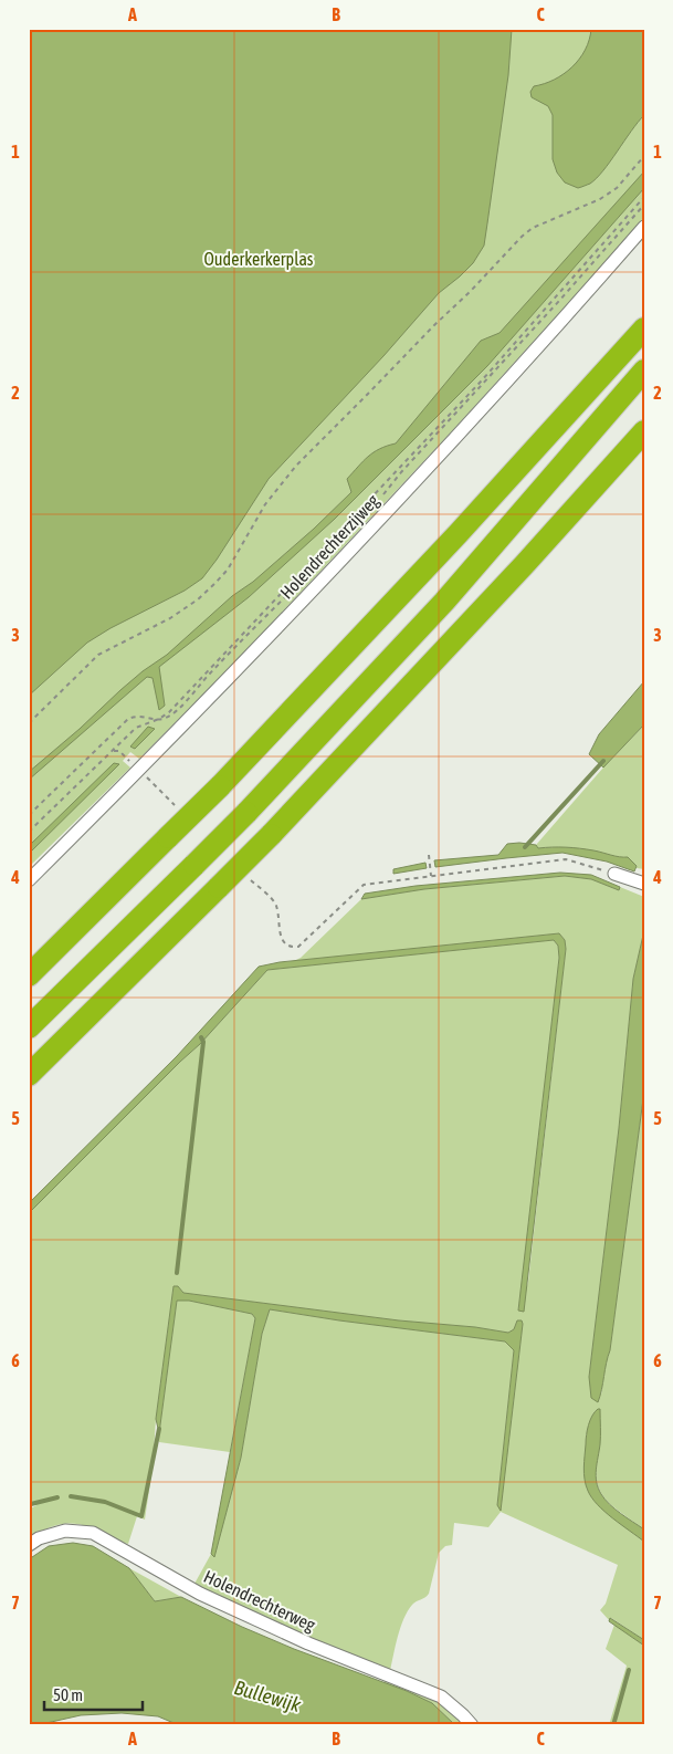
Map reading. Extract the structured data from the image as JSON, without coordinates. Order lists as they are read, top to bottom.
{
  "streets": {
    "street": ["Holendrechterzijweg", "Holendrechterweg"]
  },
  "water": ["Bullewijk"],
  "parks": ["Ouderkerkerplas"],
  "scale_bar": "50 m",
  "grid": {
    "columns": ["A", "B", "C"],
    "rows": [
      "1",
      "2",
      "3",
      "4",
      "5",
      "6",
      "7"
    ]
  }
}
